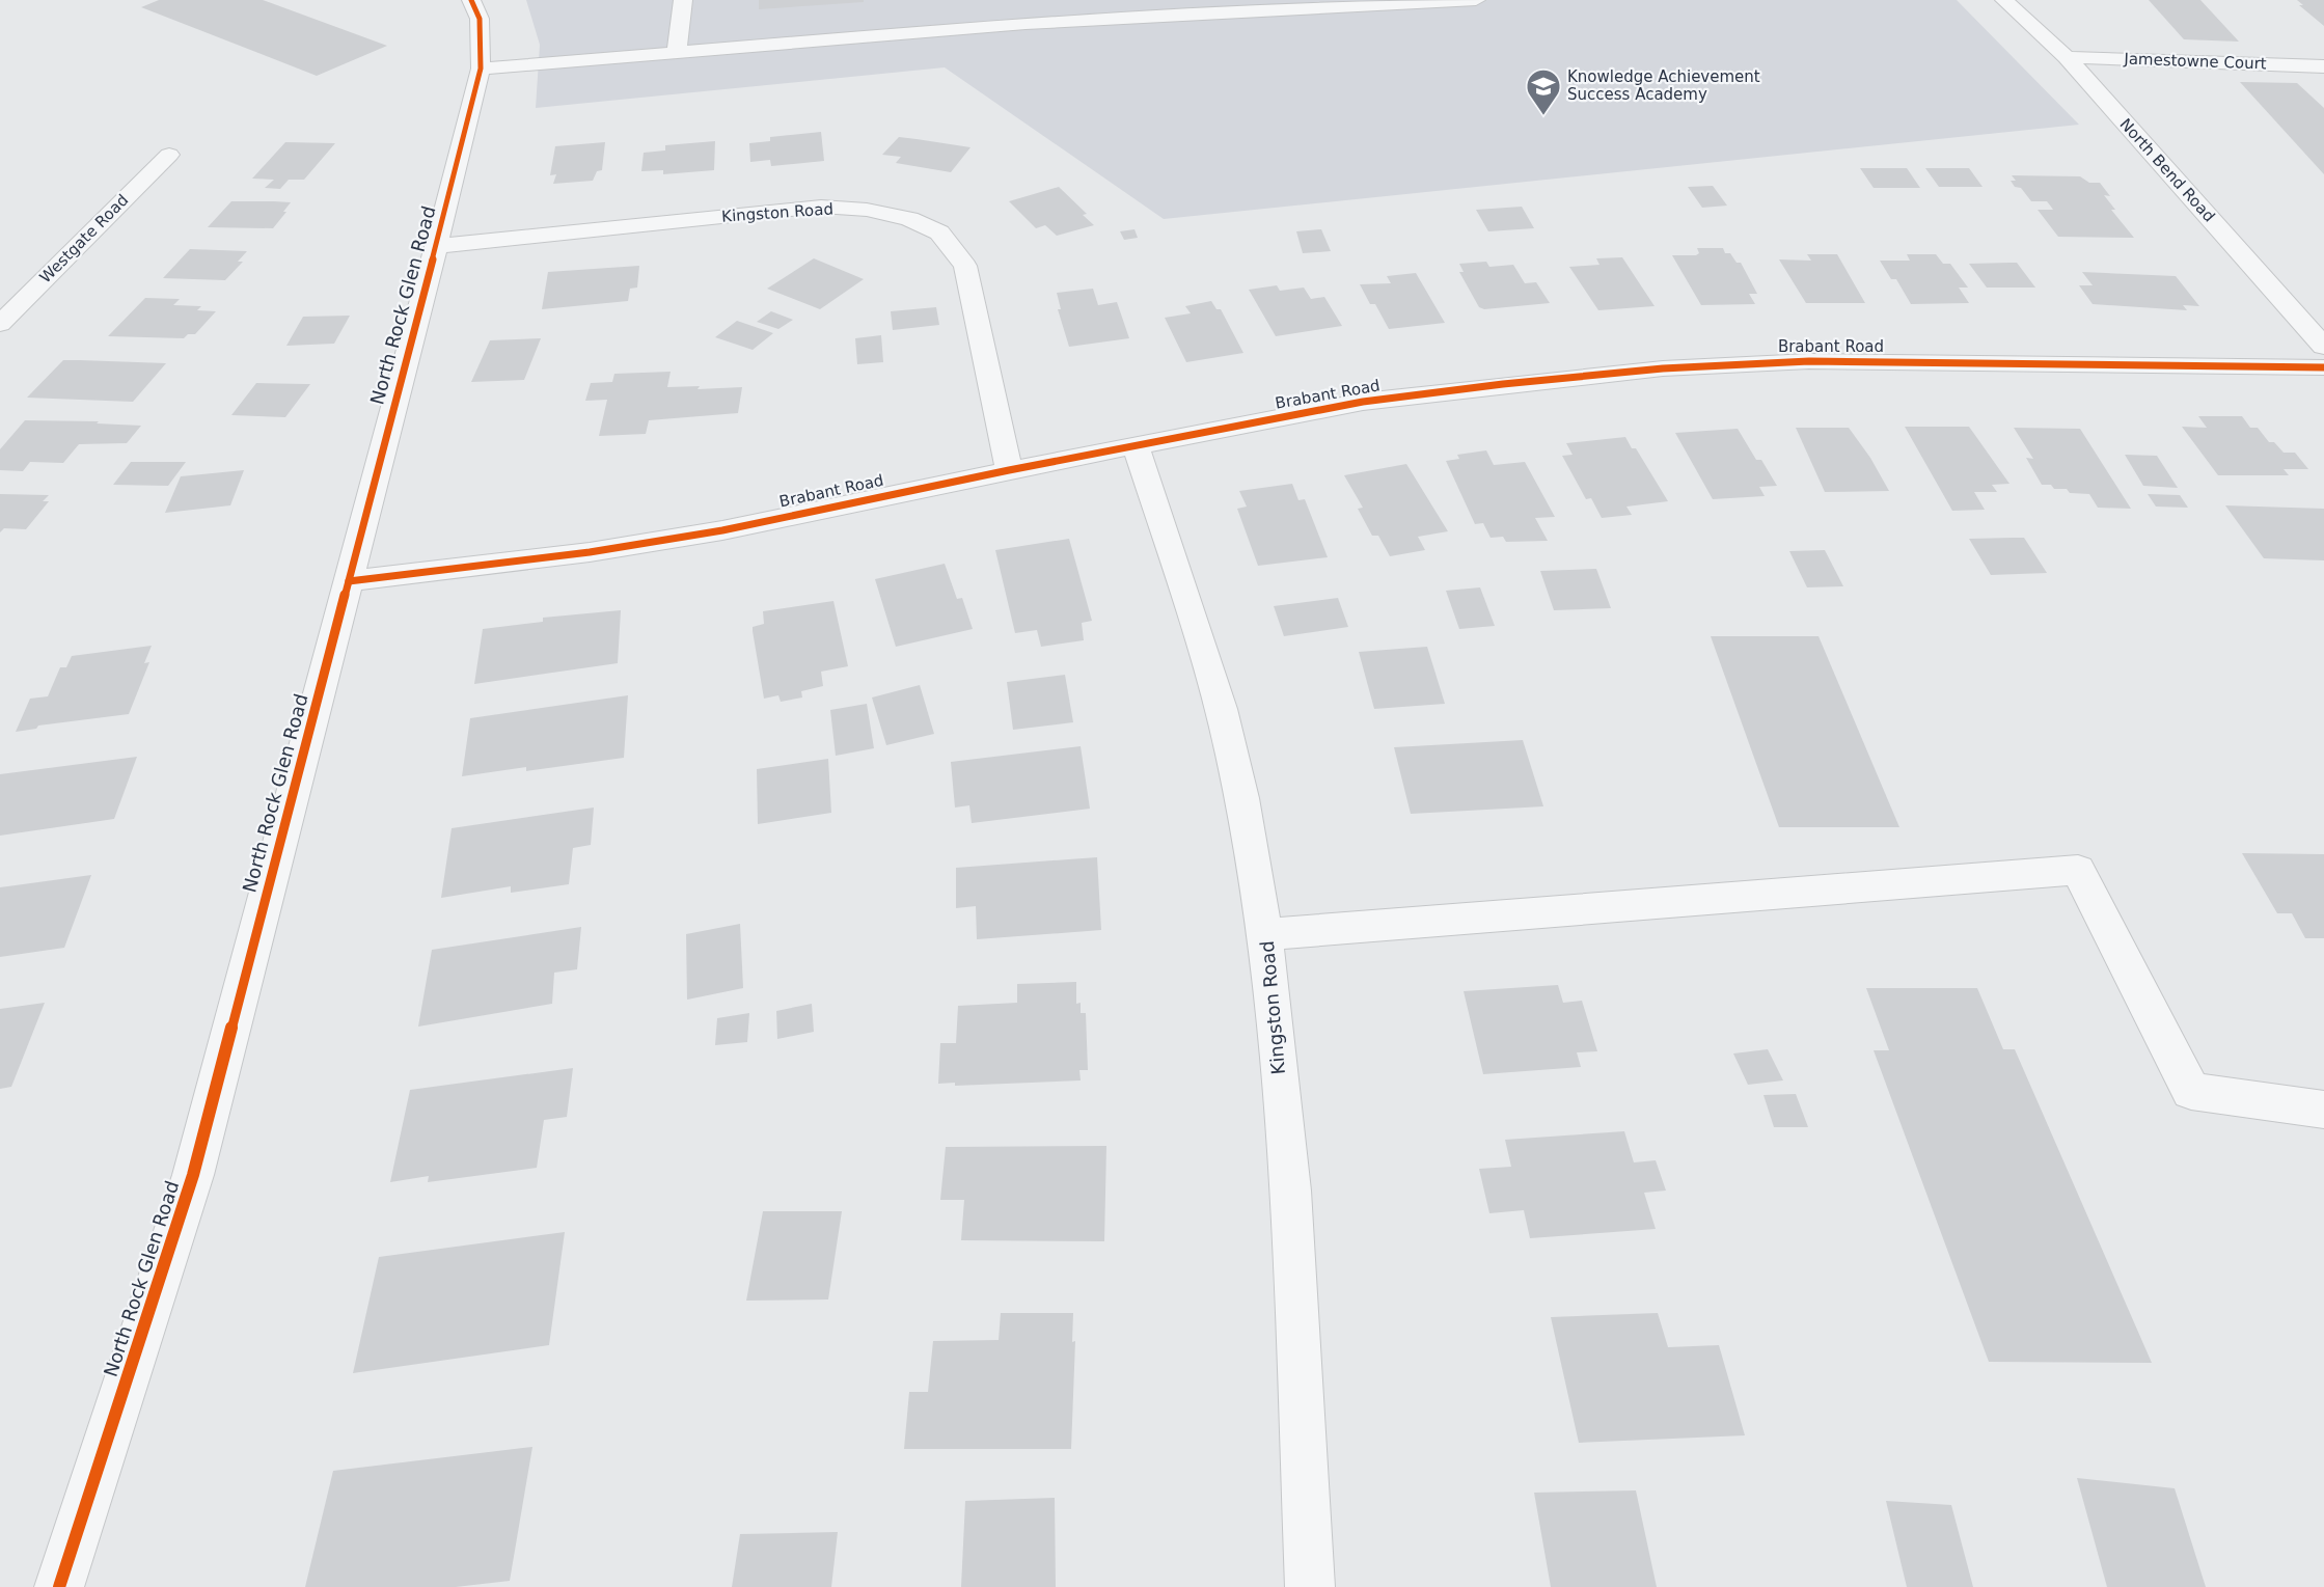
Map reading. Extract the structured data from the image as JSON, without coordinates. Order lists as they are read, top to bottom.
{
  "streets": {
    "street": [
      "Jamestowne Court",
      "North Bend Road",
      "Kingston Road",
      "Westgate Road",
      "North Rock Glen Road",
      "Brabant Road"
    ]
  },
  "crossings": [
    ["Jamestowne Court", "North Bend Road"],
    ["Kingston Road", "North Rock Glen Road"],
    ["Kingston Road", "Brabant Road"],
    ["North Rock Glen Road", "Brabant Road"]
  ],
  "places": {
    "school or university": ["Knowledge Achievement Success Academy"]
  }
}
